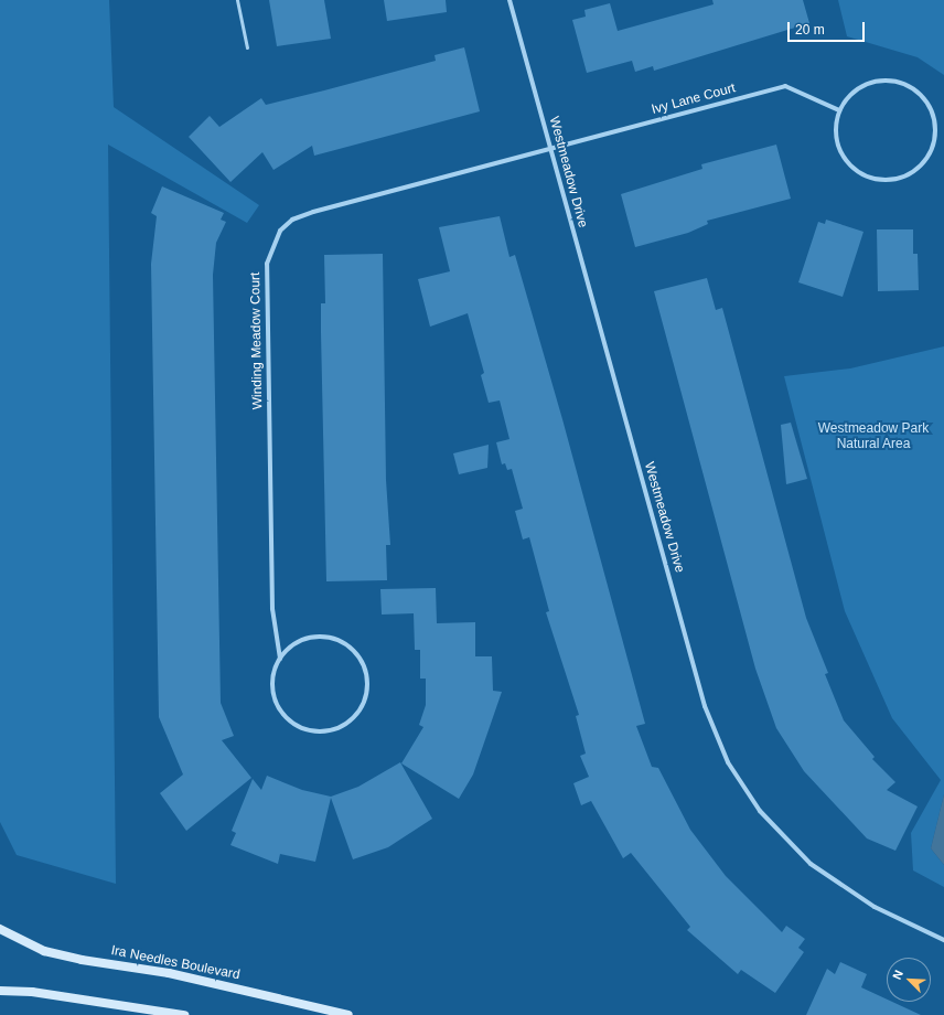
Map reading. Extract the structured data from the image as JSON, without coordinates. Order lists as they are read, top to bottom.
{
  "streets": {
    "main road": ["Ira Needles Boulevard"],
    "street": ["Ivy Lane Court", "Westmeadow Drive", "Winding Meadow Court"]
  },
  "crossings": [
    ["Ivy Lane Court", "Westmeadow Drive"],
    ["Ivy Lane Court", "Winding Meadow Court"],
    ["Westmeadow Drive", "Winding Meadow Court"]
  ],
  "parks": ["Westmeadow Park Natural Area"],
  "scale_bar": "20 m",
  "north": "top left"
}
